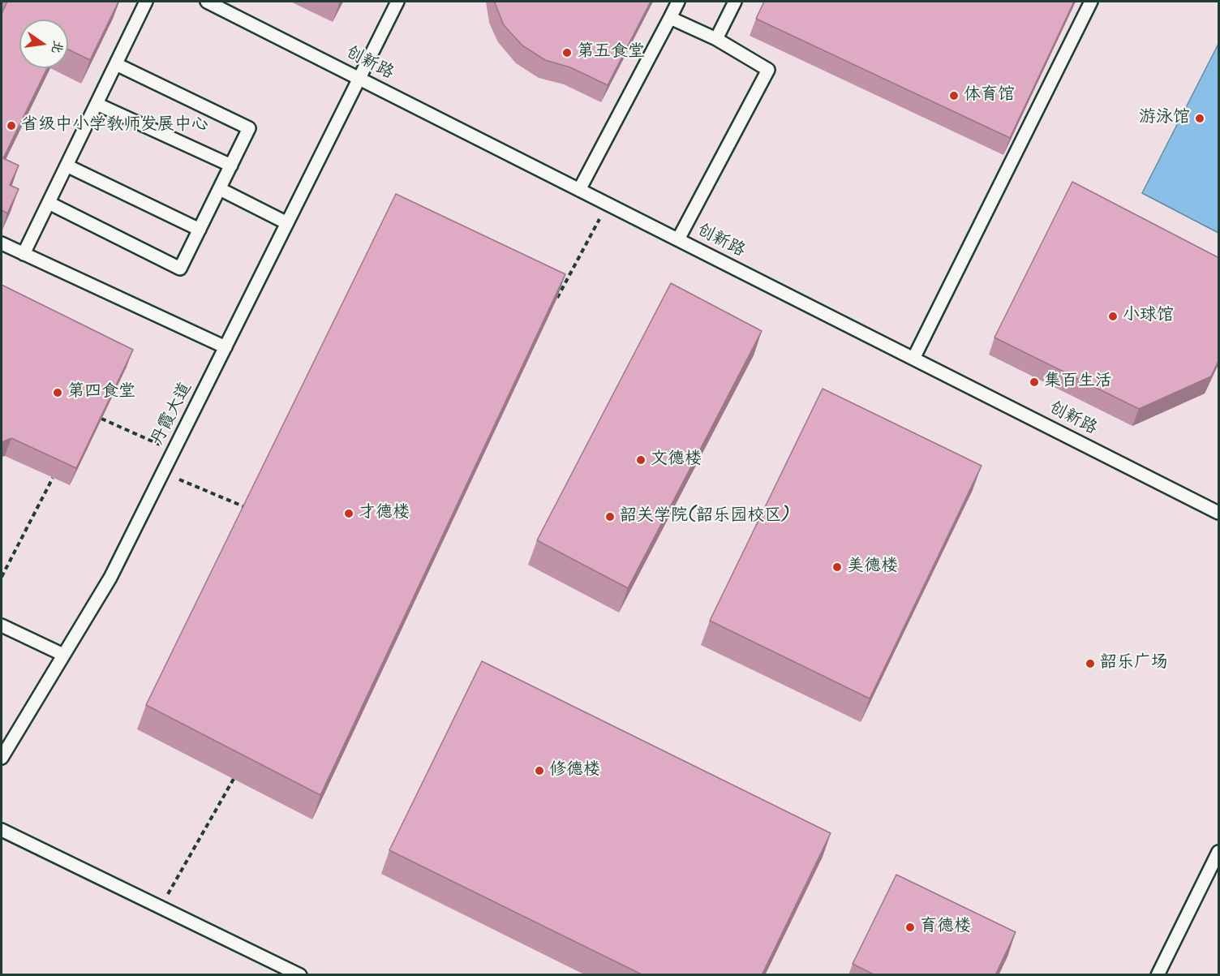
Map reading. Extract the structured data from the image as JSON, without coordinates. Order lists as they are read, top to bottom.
{
  "streets": {
    "lane": ["创新路", "丹霞大道"]
  },
  "crossings": [
    ["创新路", "丹霞大道"]
  ],
  "places": [
    "第五食堂",
    "体育馆",
    "游泳馆",
    "省级中小学教师发展中心",
    "小球馆",
    "集百生活",
    "第四食堂",
    "文德楼",
    "才德楼",
    "韶关学院(韶乐园校区)",
    "美德楼",
    "韶乐广场",
    "修德楼",
    "育德楼"
  ],
  "north": "right"
}
